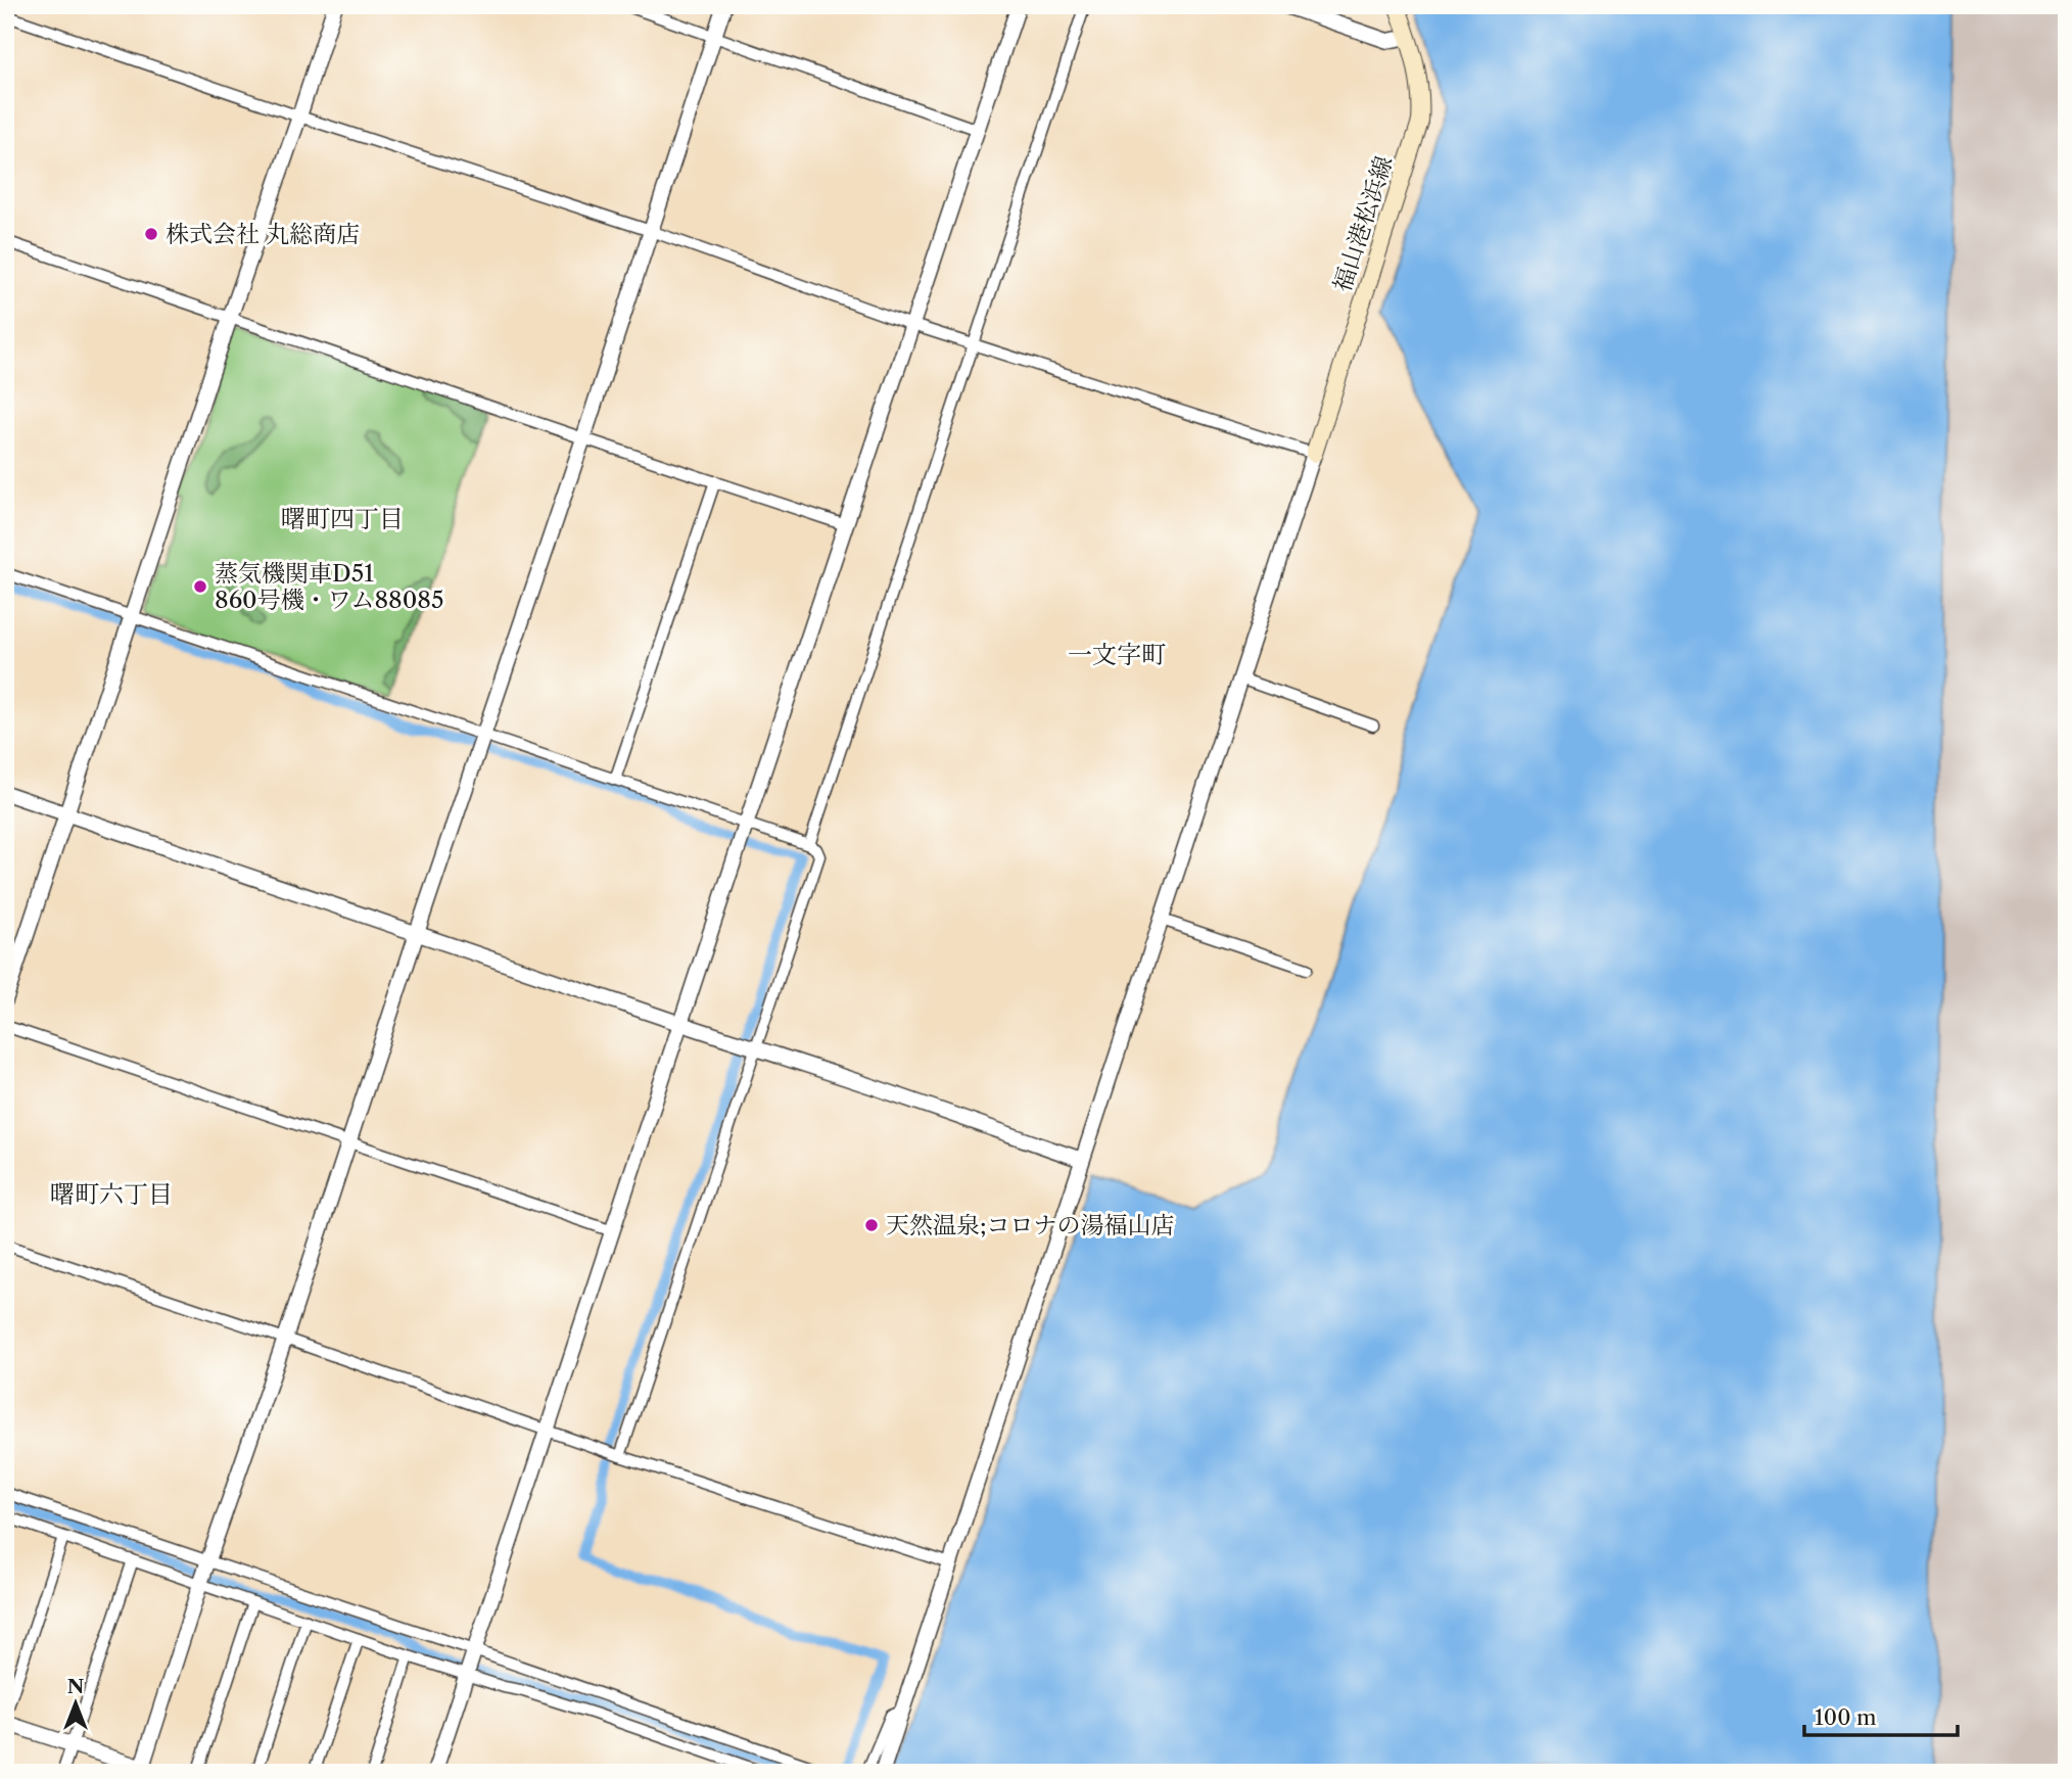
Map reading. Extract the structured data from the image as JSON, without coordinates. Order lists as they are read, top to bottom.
{
  "streets": {
    "main road": ["福山港松浜線"]
  },
  "districts": ["曙町四丁目", "一文字町", "曙町六丁目"],
  "places": ["株式会社 丸総商店", "蒸気機関車D51 860号機・ワム88085", "天然温泉;コロナの湯福山店"],
  "scale_bar": "100 m",
  "north": "top"
}
